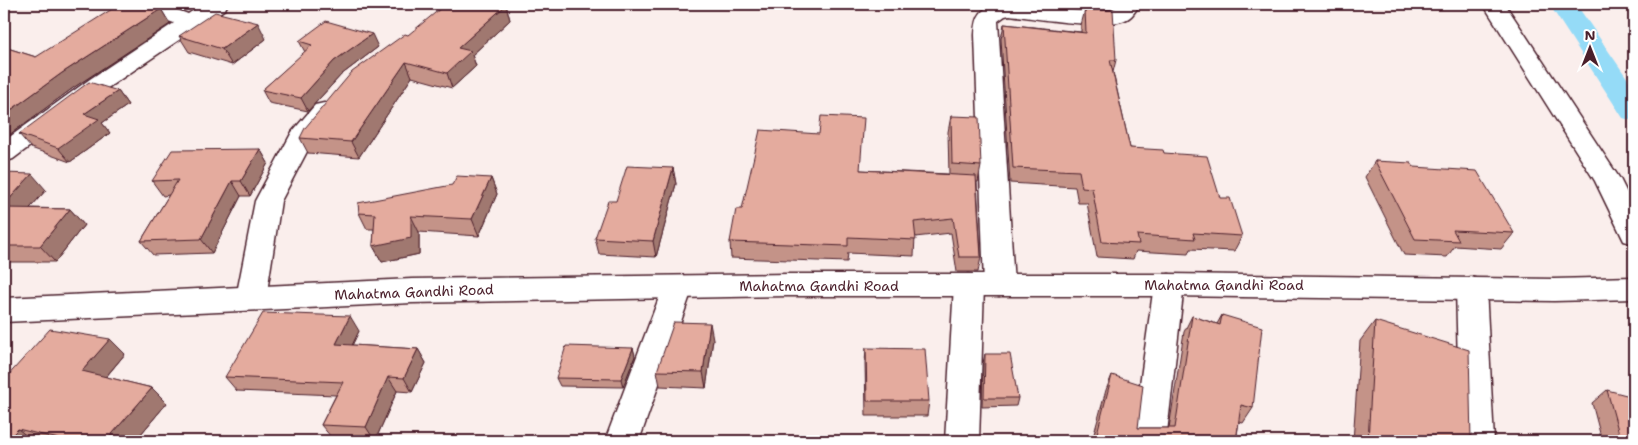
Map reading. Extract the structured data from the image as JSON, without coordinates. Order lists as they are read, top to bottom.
{
  "streets": {
    "street": ["Mahatma Gandhi Road"]
  },
  "north": "top"
}
